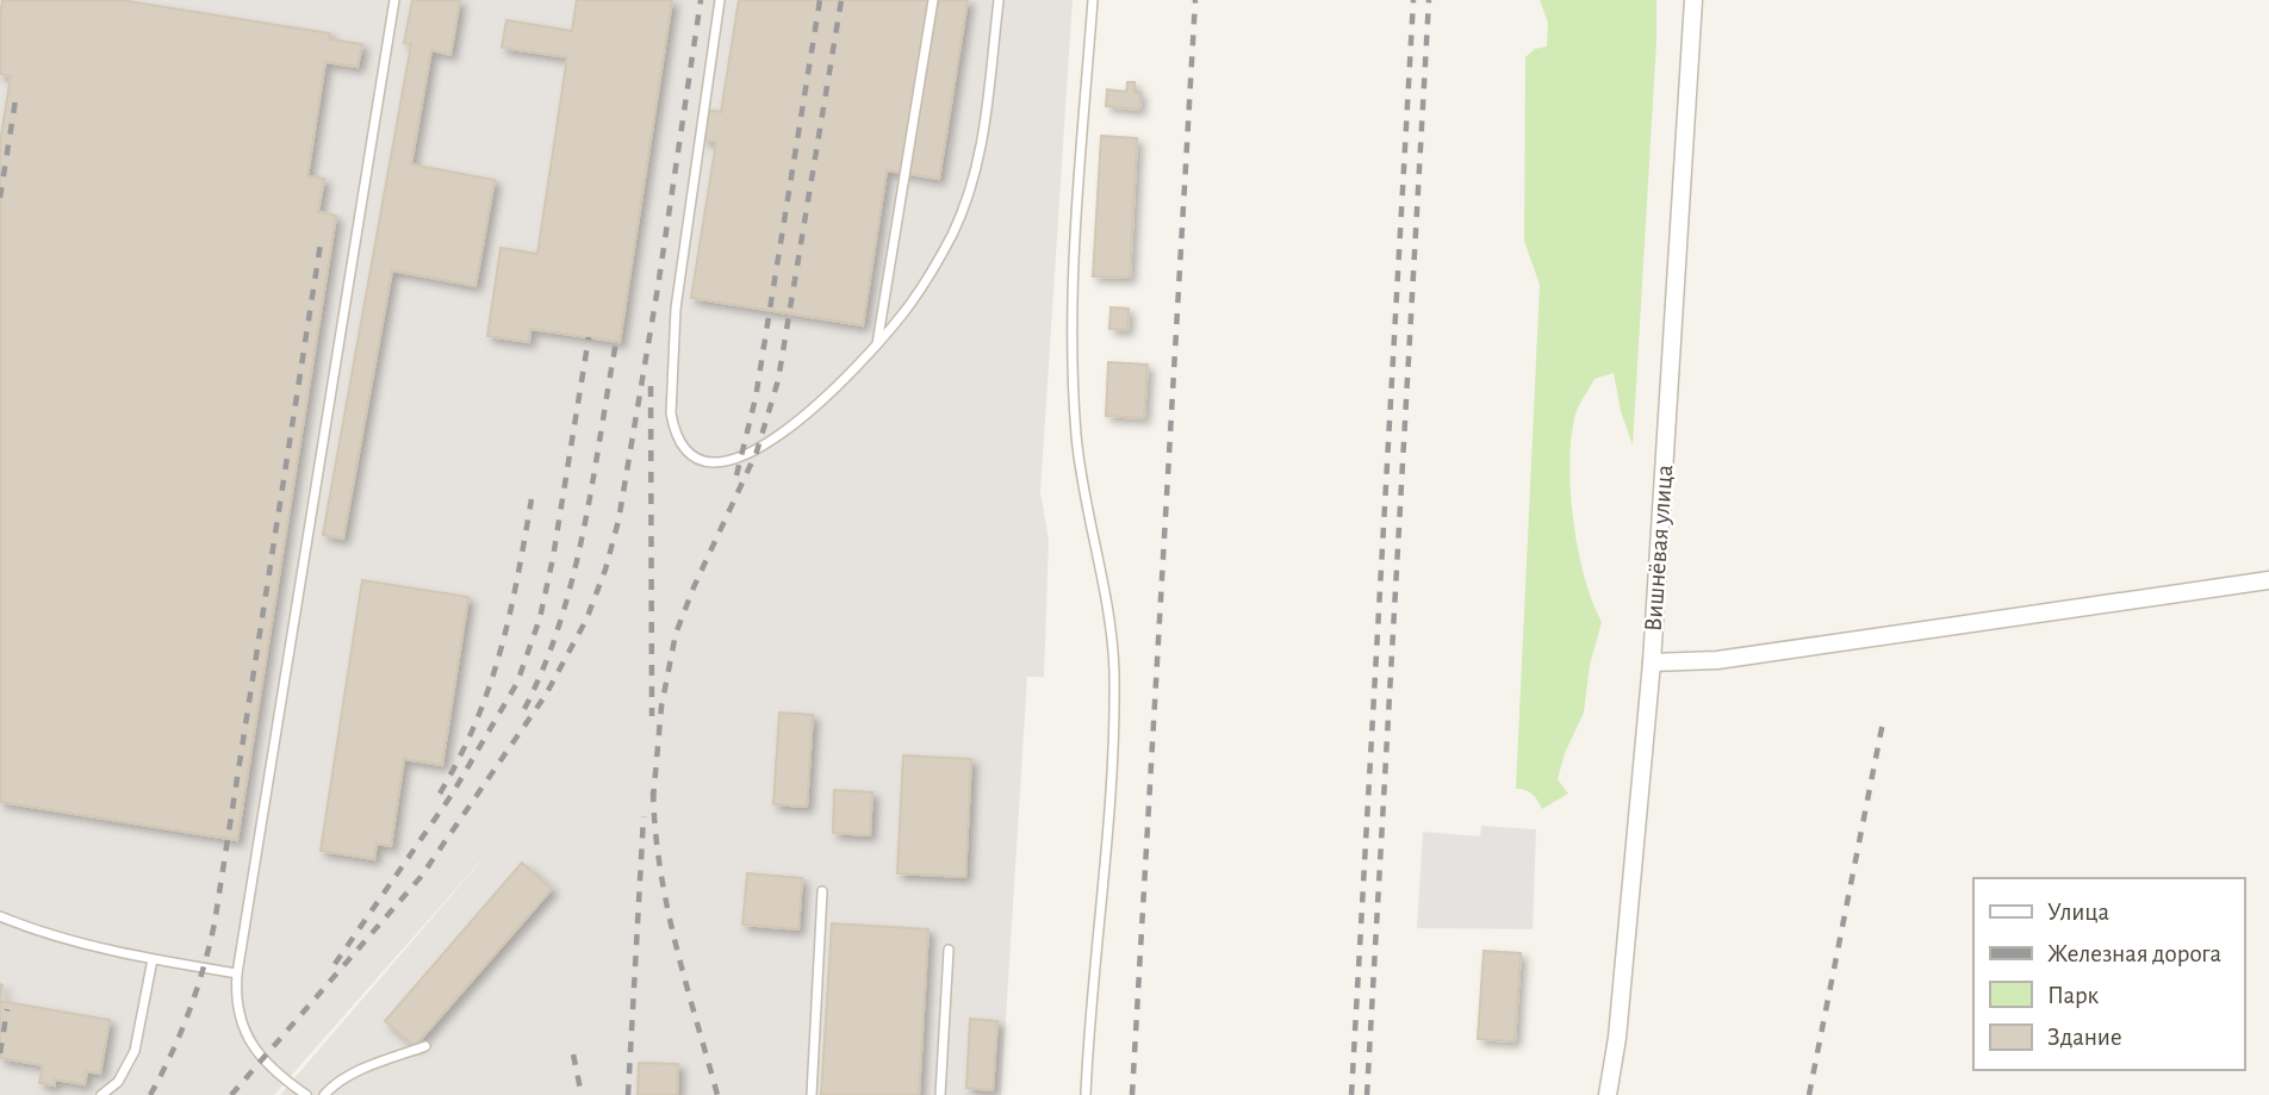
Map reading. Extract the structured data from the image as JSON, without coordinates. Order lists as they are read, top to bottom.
{
  "streets": {
    "street": ["Вишнёвая улица"]
  },
  "legend": [
    "Улица",
    "Железная дорога",
    "Парк",
    "Здание"
  ]
}
